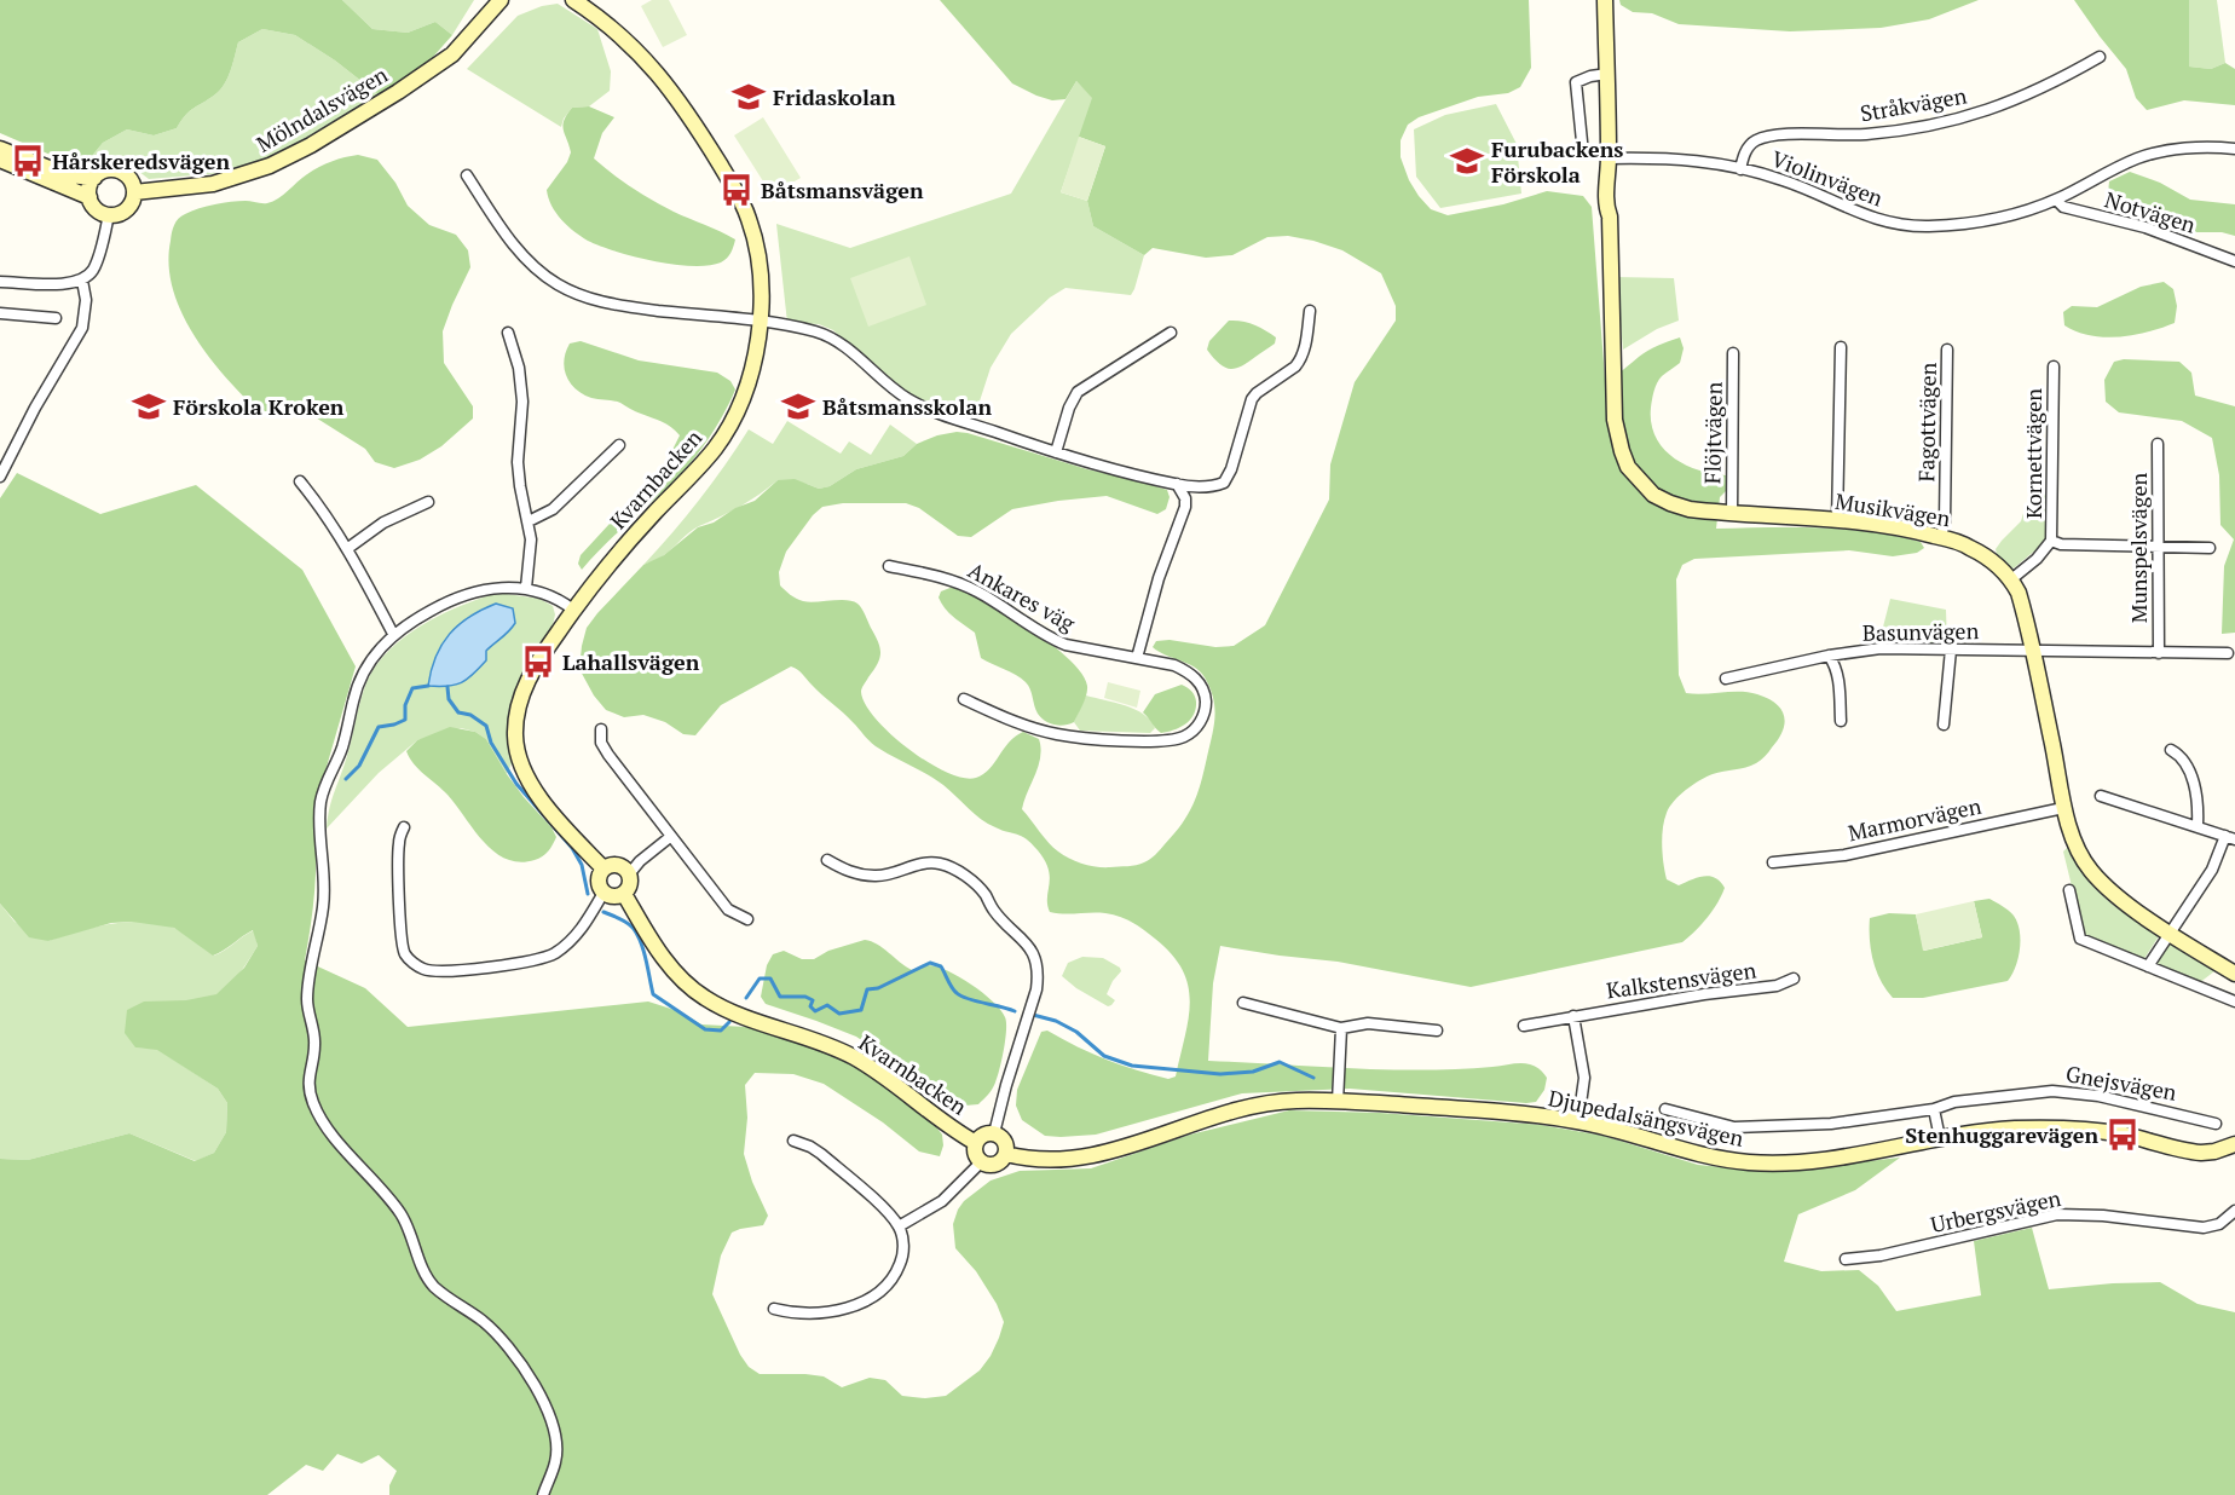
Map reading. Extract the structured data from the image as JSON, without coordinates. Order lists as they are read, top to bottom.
{
  "streets": {
    "street": [
      "Stråkvägen",
      "Mölndalsvägen",
      "Violinvägen",
      "Notvägen",
      "Fagottvägen",
      "Flöjtvägen",
      "Kornettvägen",
      "Kvarnbacken",
      "Musikvägen",
      "Munspelsvägen",
      "Ankares väg",
      "Basunvägen",
      "Marmorvägen",
      "Kalkstensvägen",
      "Gnejsvägen",
      "Djupedalsängsvägen",
      "Urbergsvägen"
    ]
  },
  "crossings": [
    ["Stråkvägen", "Violinvägen"],
    ["Violinvägen", "Notvägen"],
    ["Violinvägen", "Musikvägen"],
    ["Fagottvägen", "Musikvägen"],
    ["Flöjtvägen", "Musikvägen"],
    ["Kvarnbacken", "Djupedalsängsvägen"],
    ["Munspelsvägen", "Basunvägen"]
  ],
  "places": {
    "school or university": [
      "Fridaskolan",
      "Furubackens Förskola",
      "Förskola Kroken",
      "Båtsmansskolan"
    ],
    "bus stop": [
      "Hårskeredsvägen",
      "Båtsmansvägen",
      "Lahallsvägen",
      "Stenhuggarevägen"
    ]
  }
}
